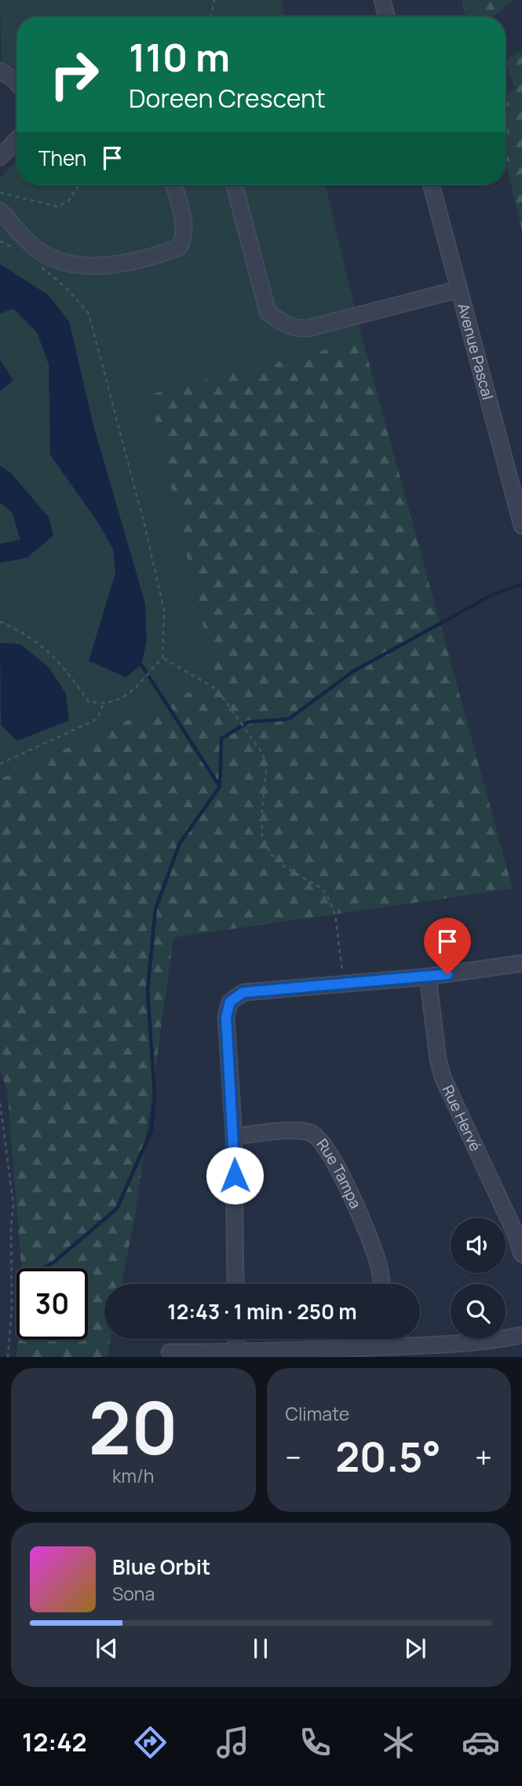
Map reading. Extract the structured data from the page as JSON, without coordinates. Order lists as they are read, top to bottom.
{
  "streets": {
    "street": ["Avenue Pascal", "Rue Hervé", "Rue Tampa"]
  },
  "page": {
    "turn": ["110 m", "Doreen Crescent"],
    "then": "Then",
    "limit": "30",
    "trip": "12:43 · 1 min · 250 m",
    "tile": [
      ["20", "km/h"],
      "Climate"
    ],
    "heat": ["−", "20.5°", "+"],
    "song": ["Blue Orbit", "Sona"],
    "tabs": "12:42"
  }
}
